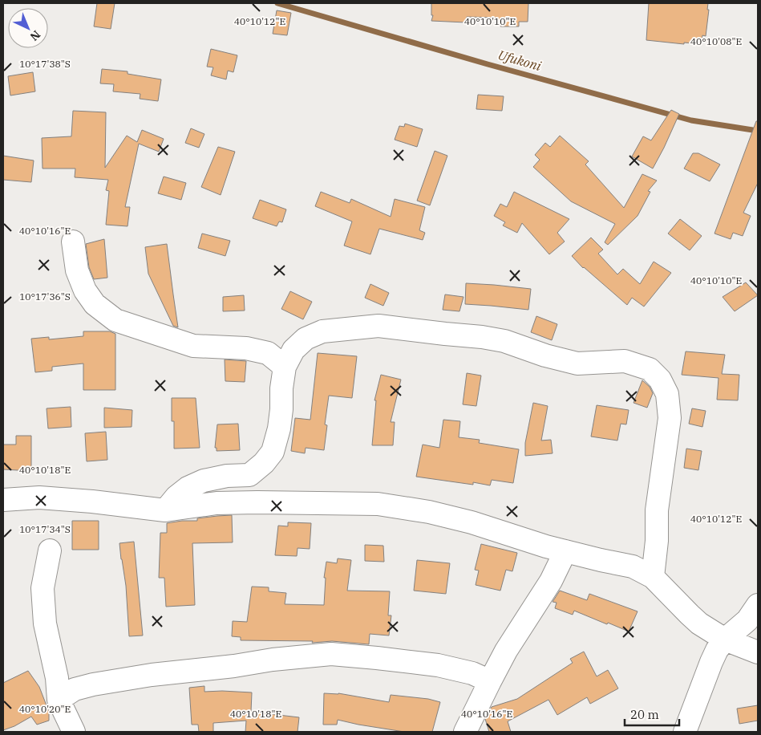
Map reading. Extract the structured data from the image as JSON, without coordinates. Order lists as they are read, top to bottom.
{
  "water": ["Ufukoni"],
  "scale_bar": "20 m",
  "north": "bottom right",
  "coordinates": [
    "40°10'12\"E",
    "40°10'10\"E",
    "40°10'08\"E",
    "10°17'38\"S",
    "40°10'16\"E",
    "10°17'36\"S",
    "40°10'18\"E",
    "10°17'34\"S",
    "40°10'20\"E"
  ]
}
